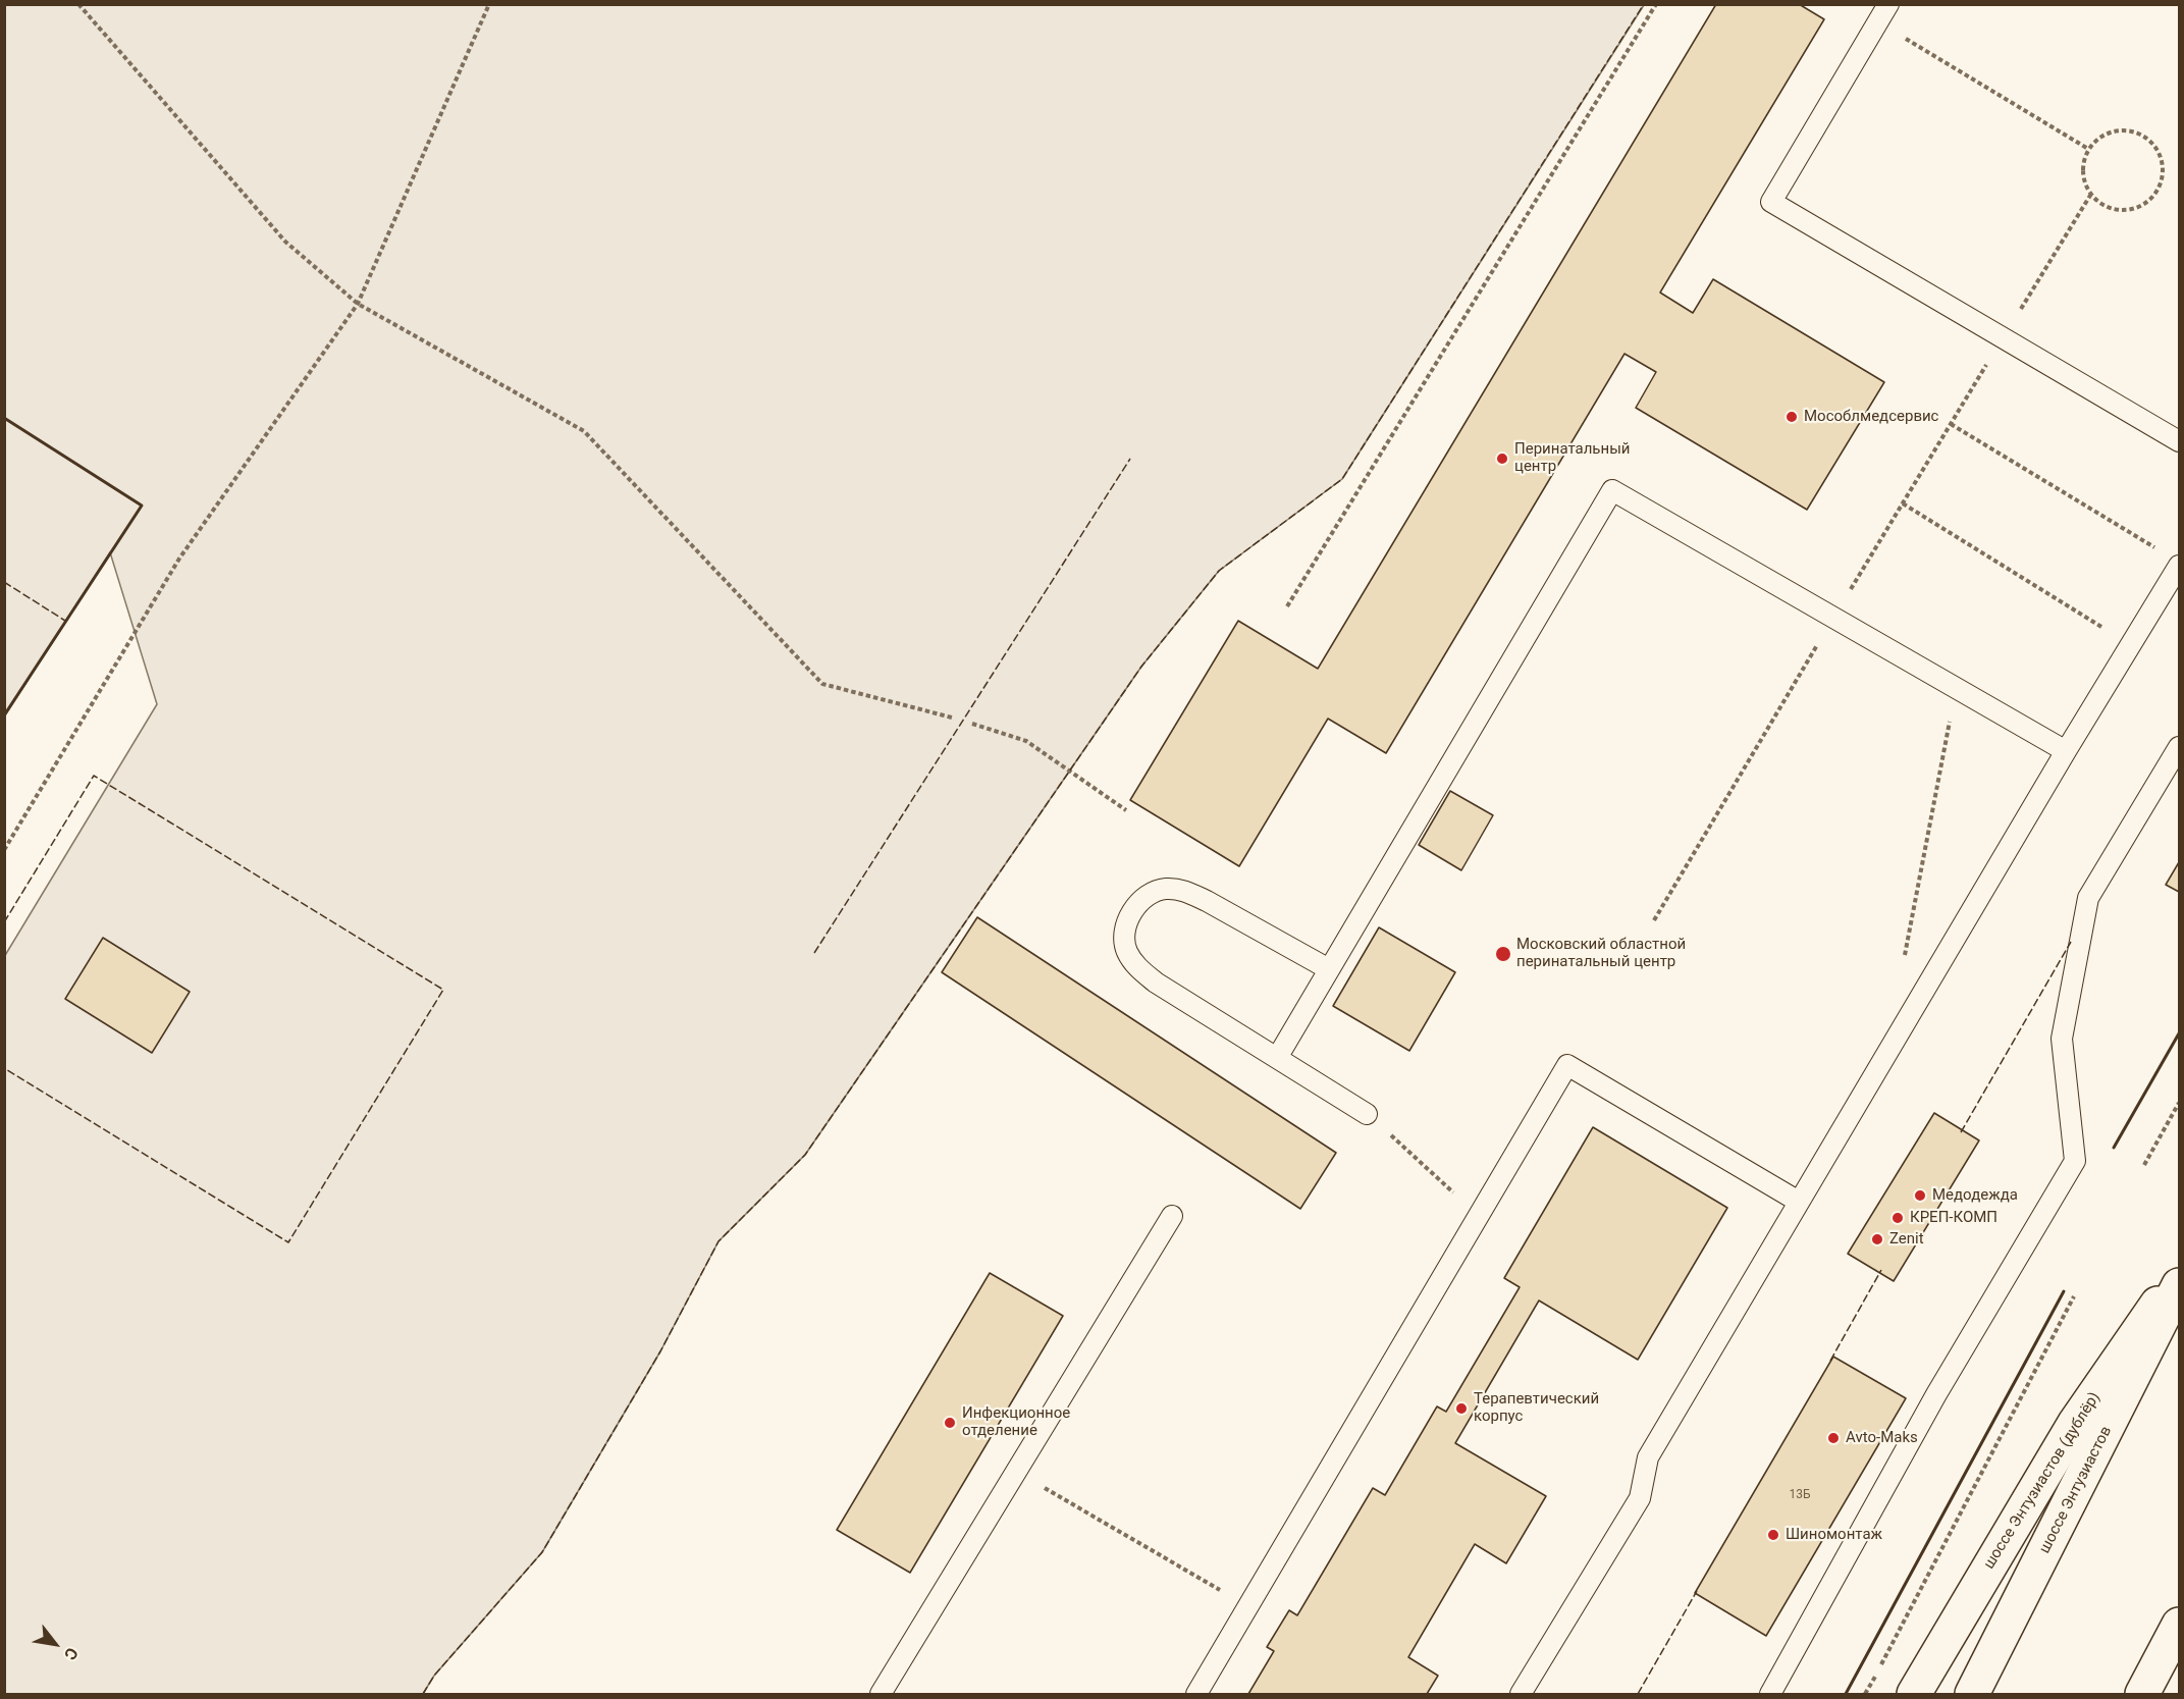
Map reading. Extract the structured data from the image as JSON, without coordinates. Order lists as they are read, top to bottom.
{
  "streets": {
    "main road": ["шоссе Энтузиастов (дублёр)", "шоссе Энтузиастов"]
  },
  "places": [
    "Мособлмедсервис",
    "Перинатальный центр",
    "Московский областной перинатальный центр",
    "Медодежда",
    "КРЕП-КОМП",
    "Zenit",
    "Терапевтический корпус",
    "Инфекционное отделение",
    "Avto-Maks",
    "Шиномонтаж"
  ],
  "house_numbers": ["13Б"],
  "north": "bottom right"
}
